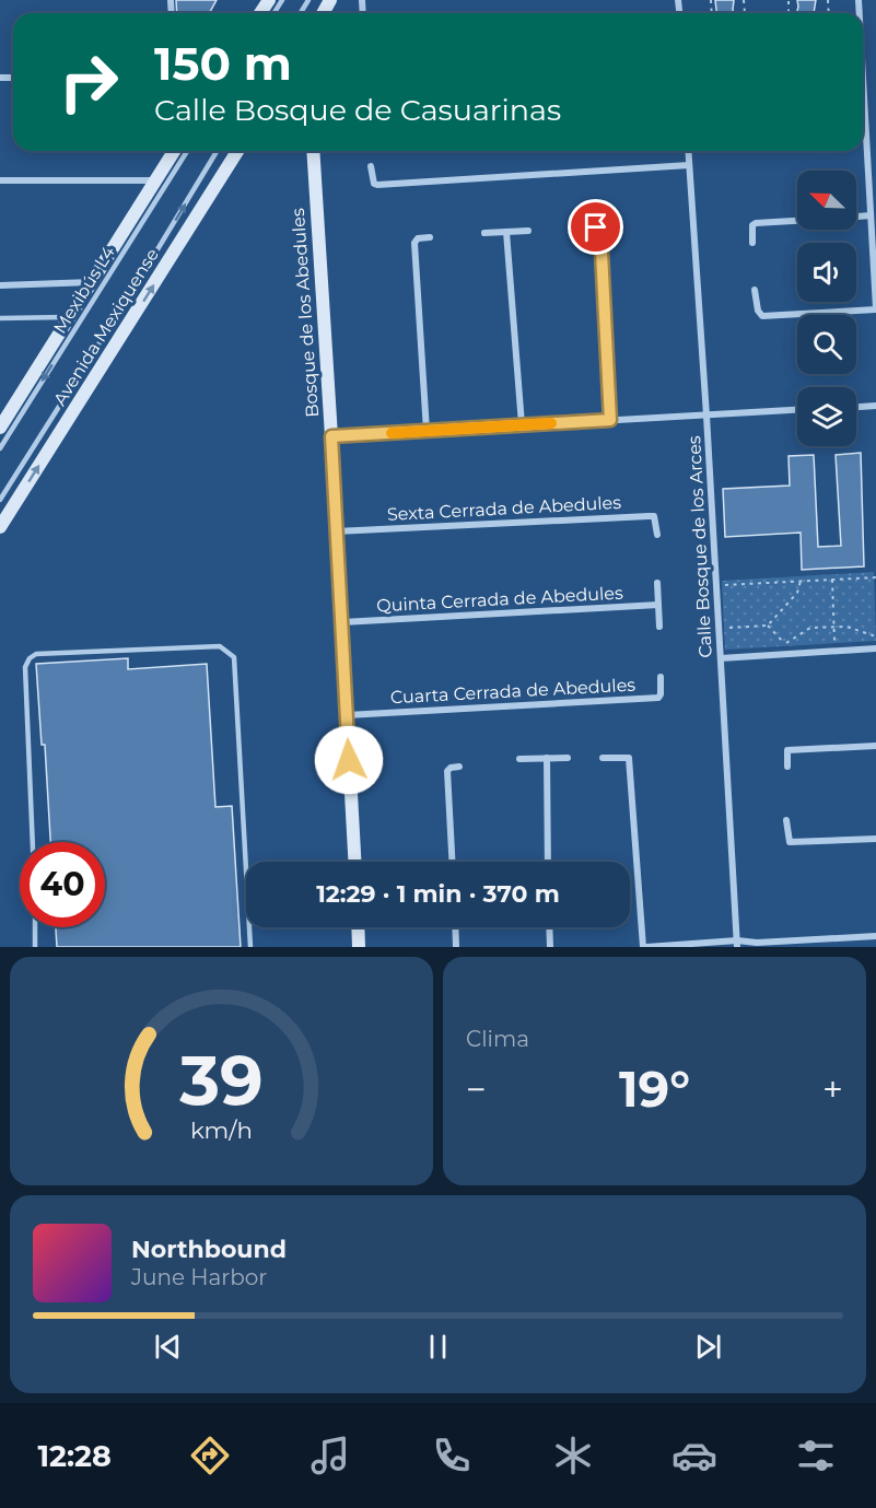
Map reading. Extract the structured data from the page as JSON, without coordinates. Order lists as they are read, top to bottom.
{
  "streets": {
    "main road": ["Bosque de los Abedules", "Avenida Mexiquense"],
    "street": [
      "Sexta Cerrada de Abedules",
      "Calle Bosque de los Arces",
      "Quinta Cerrada de Abedules",
      "Cuarta Cerrada de Abedules"
    ],
    "lane": ["Mexibús L4"]
  },
  "crossings": [
    ["Bosque de los Abedules", "Sexta Cerrada de Abedules"],
    ["Bosque de los Abedules", "Quinta Cerrada de Abedules"],
    ["Bosque de los Abedules", "Cuarta Cerrada de Abedules"]
  ],
  "north": "top left",
  "page": {
    "turn": ["150 m", "Calle Bosque de Casuarinas"],
    "limit": "40",
    "trip": "12:29 · 1 min · 370 m",
    "tile": "Clima",
    "heat": ["−", "19°", "+"],
    "song": ["Northbound", "June Harbor"],
    "tabs": "12:28",
    "gauge": ["39", "km/h"]
  }
}
